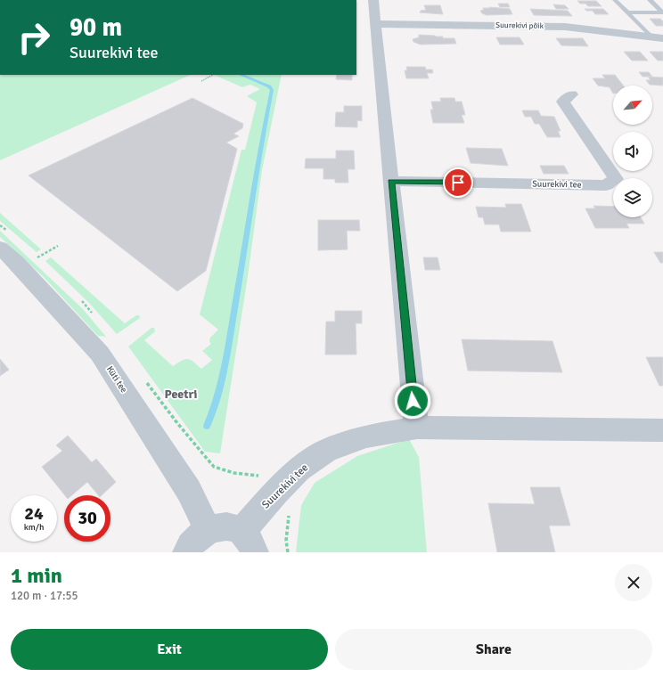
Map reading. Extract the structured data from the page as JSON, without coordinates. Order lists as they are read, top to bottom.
{
  "streets": {
    "street": ["Suurekivi põik", "Suurekivi tee", "Küti tee"]
  },
  "districts": ["Peetri"],
  "north": "top right",
  "page": {
    "turn": ["90 m", "Suurekivi tee"],
    "speed": "24 km/h",
    "limit": "30",
    "heading": ["1 min", "120 m · 17:55"],
    "buttons": ["Exit", "Share"]
  }
}
